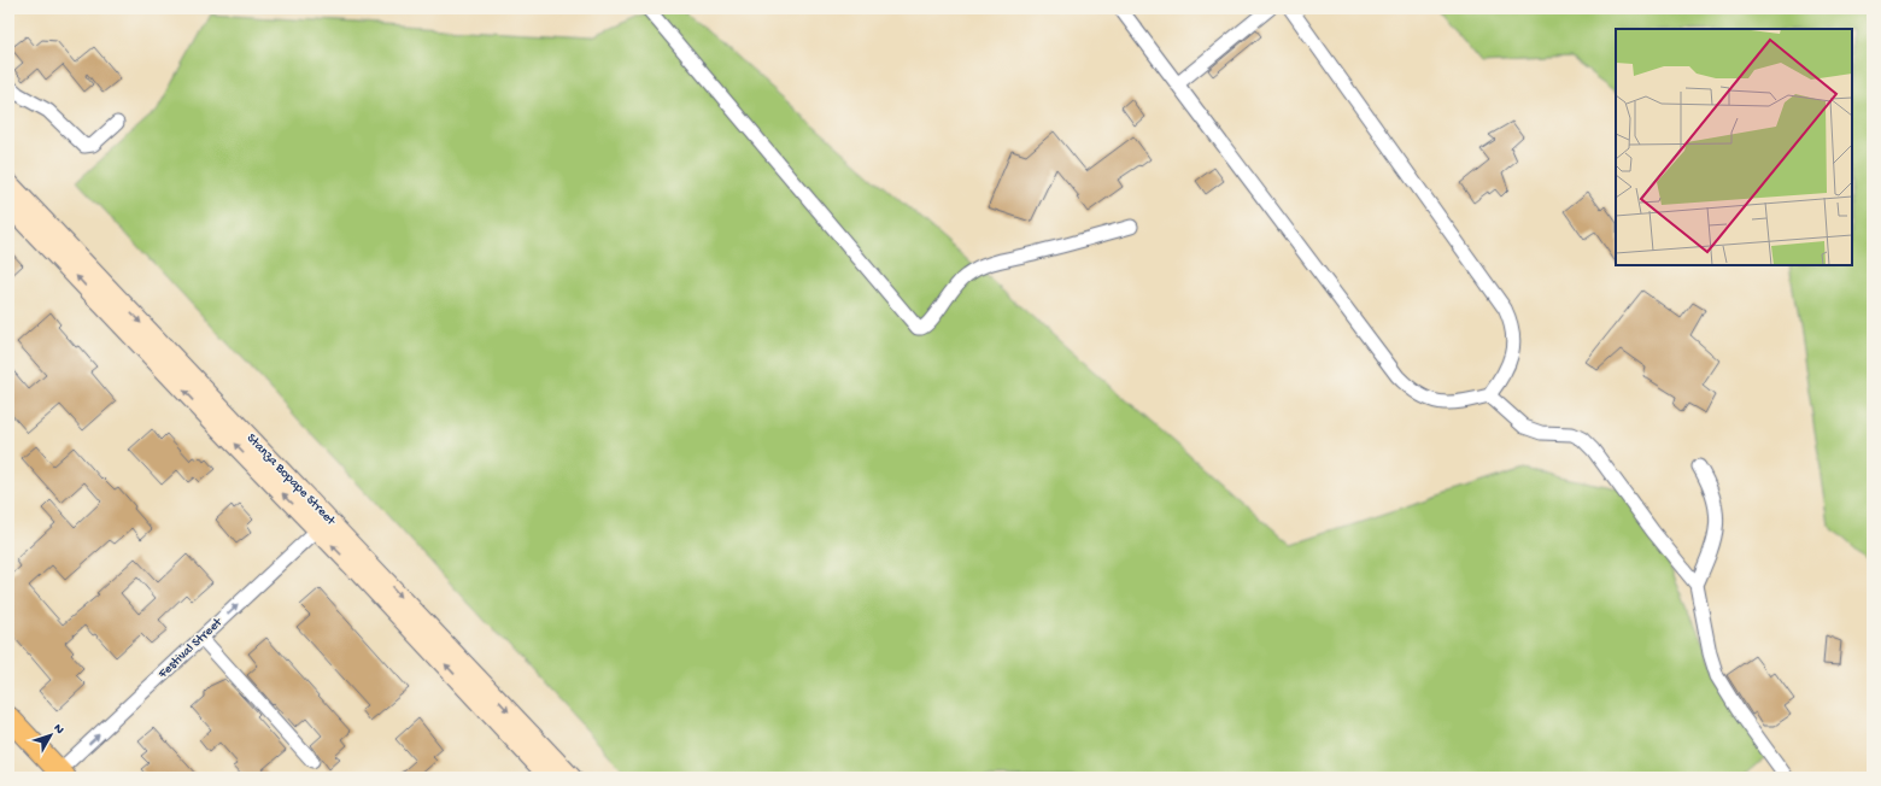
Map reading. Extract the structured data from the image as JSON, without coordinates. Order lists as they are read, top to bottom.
{
  "streets": {
    "main road": ["Stanza Bopape Street"],
    "street": ["Festival Street"]
  },
  "crossings": [
    ["Stanza Bopape Street", "Festival Street"]
  ],
  "one_way": ["Festival Street"],
  "north": "top right"
}
